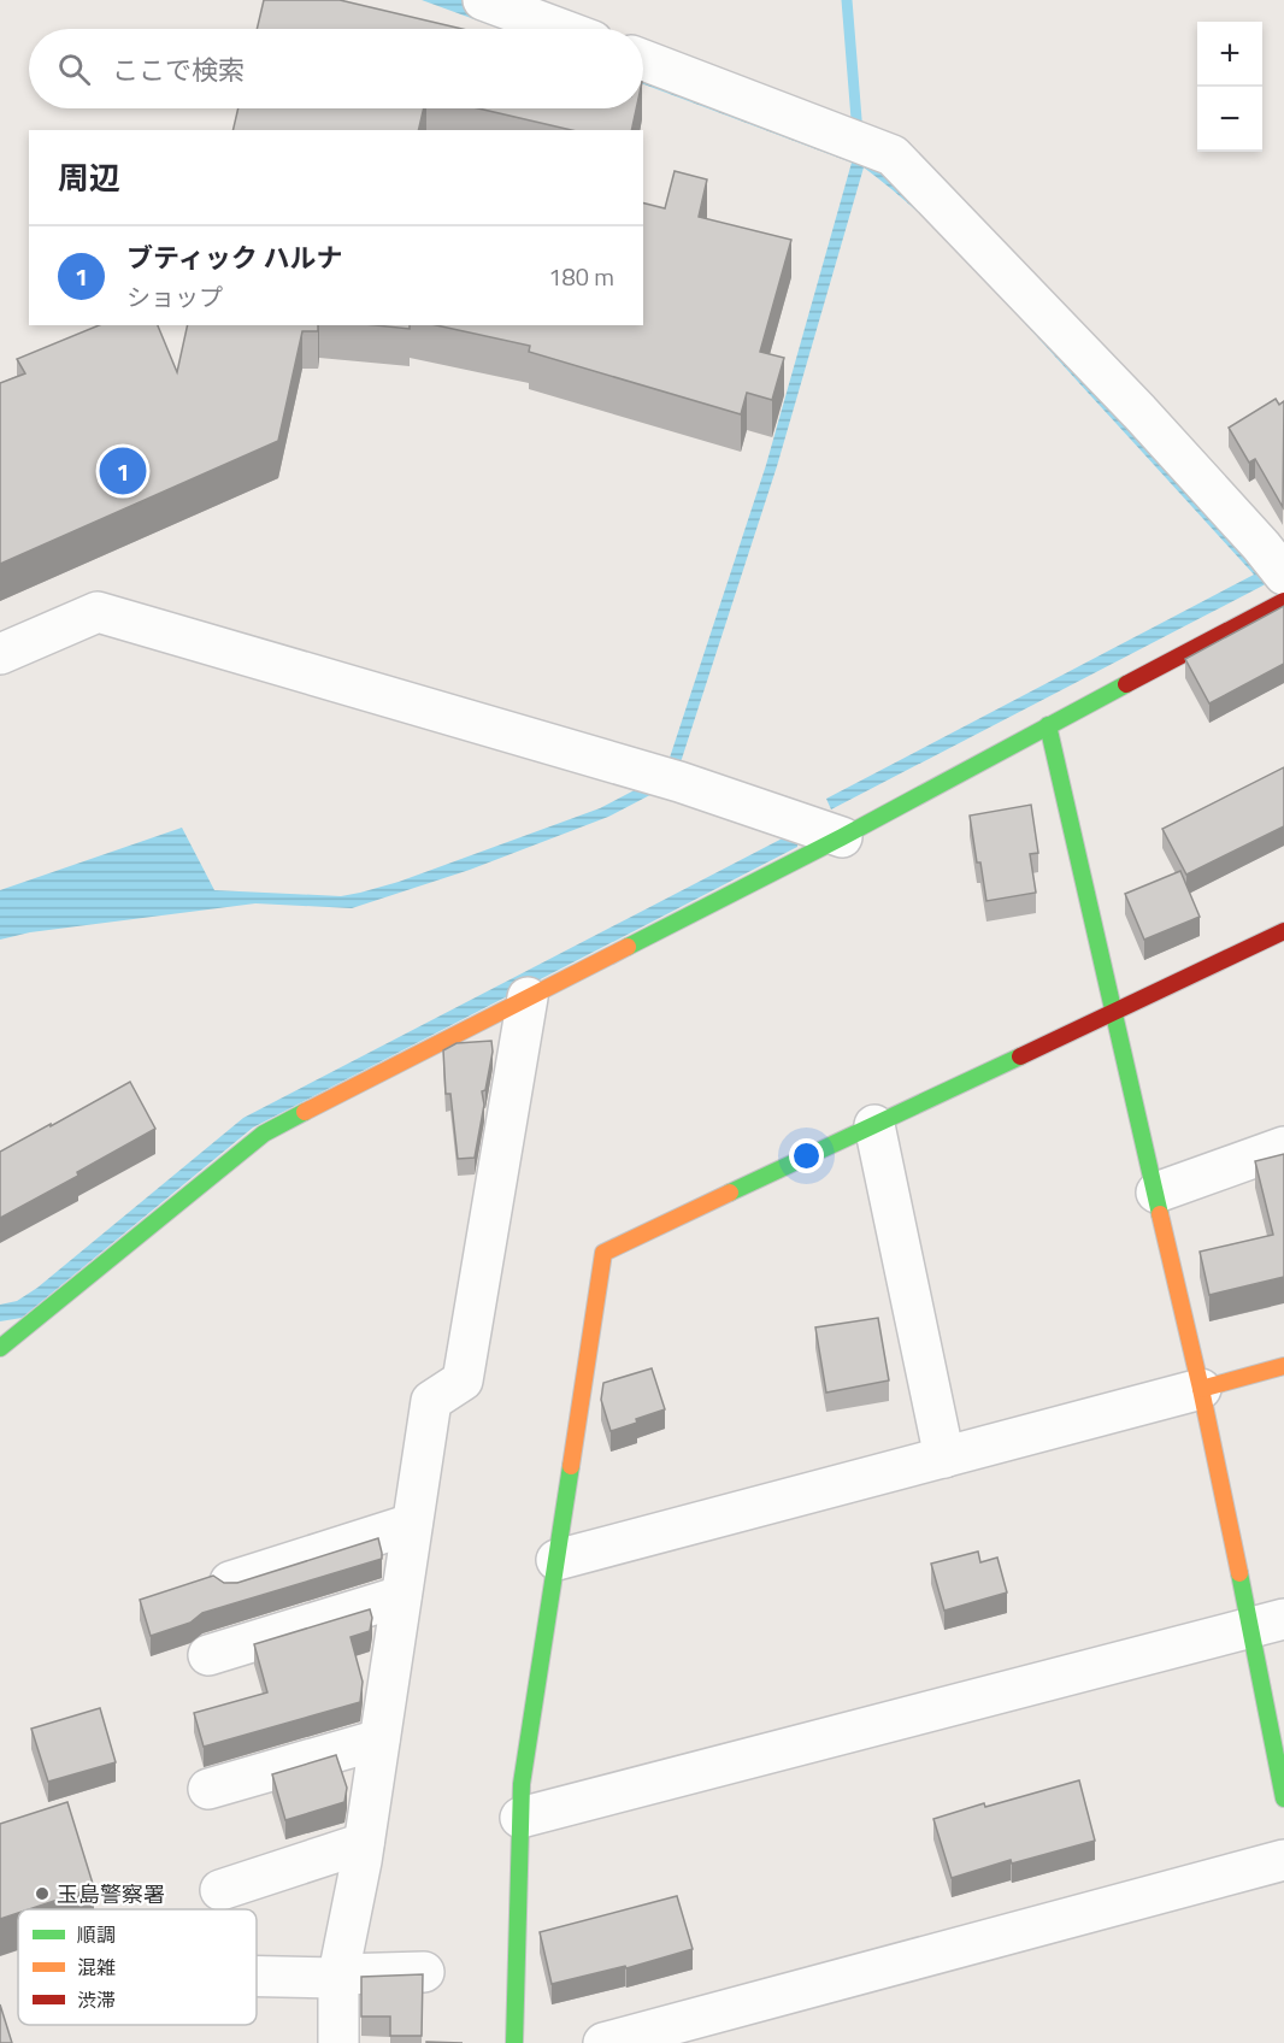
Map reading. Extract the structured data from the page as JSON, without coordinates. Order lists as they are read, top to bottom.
{
  "places": ["玉島警察署"],
  "legend": ["順調", "混雑", "渋滞"],
  "page": {
    "map_buttons": ["+", "−"],
    "search": "ここで検索",
    "heading": "周辺",
    "list": [
      {
        "mark": "1",
        "name": "ブティック ハルナ",
        "note": "ショップ",
        "value": "180 m"
      }
    ],
    "pins": "1"
  }
}
